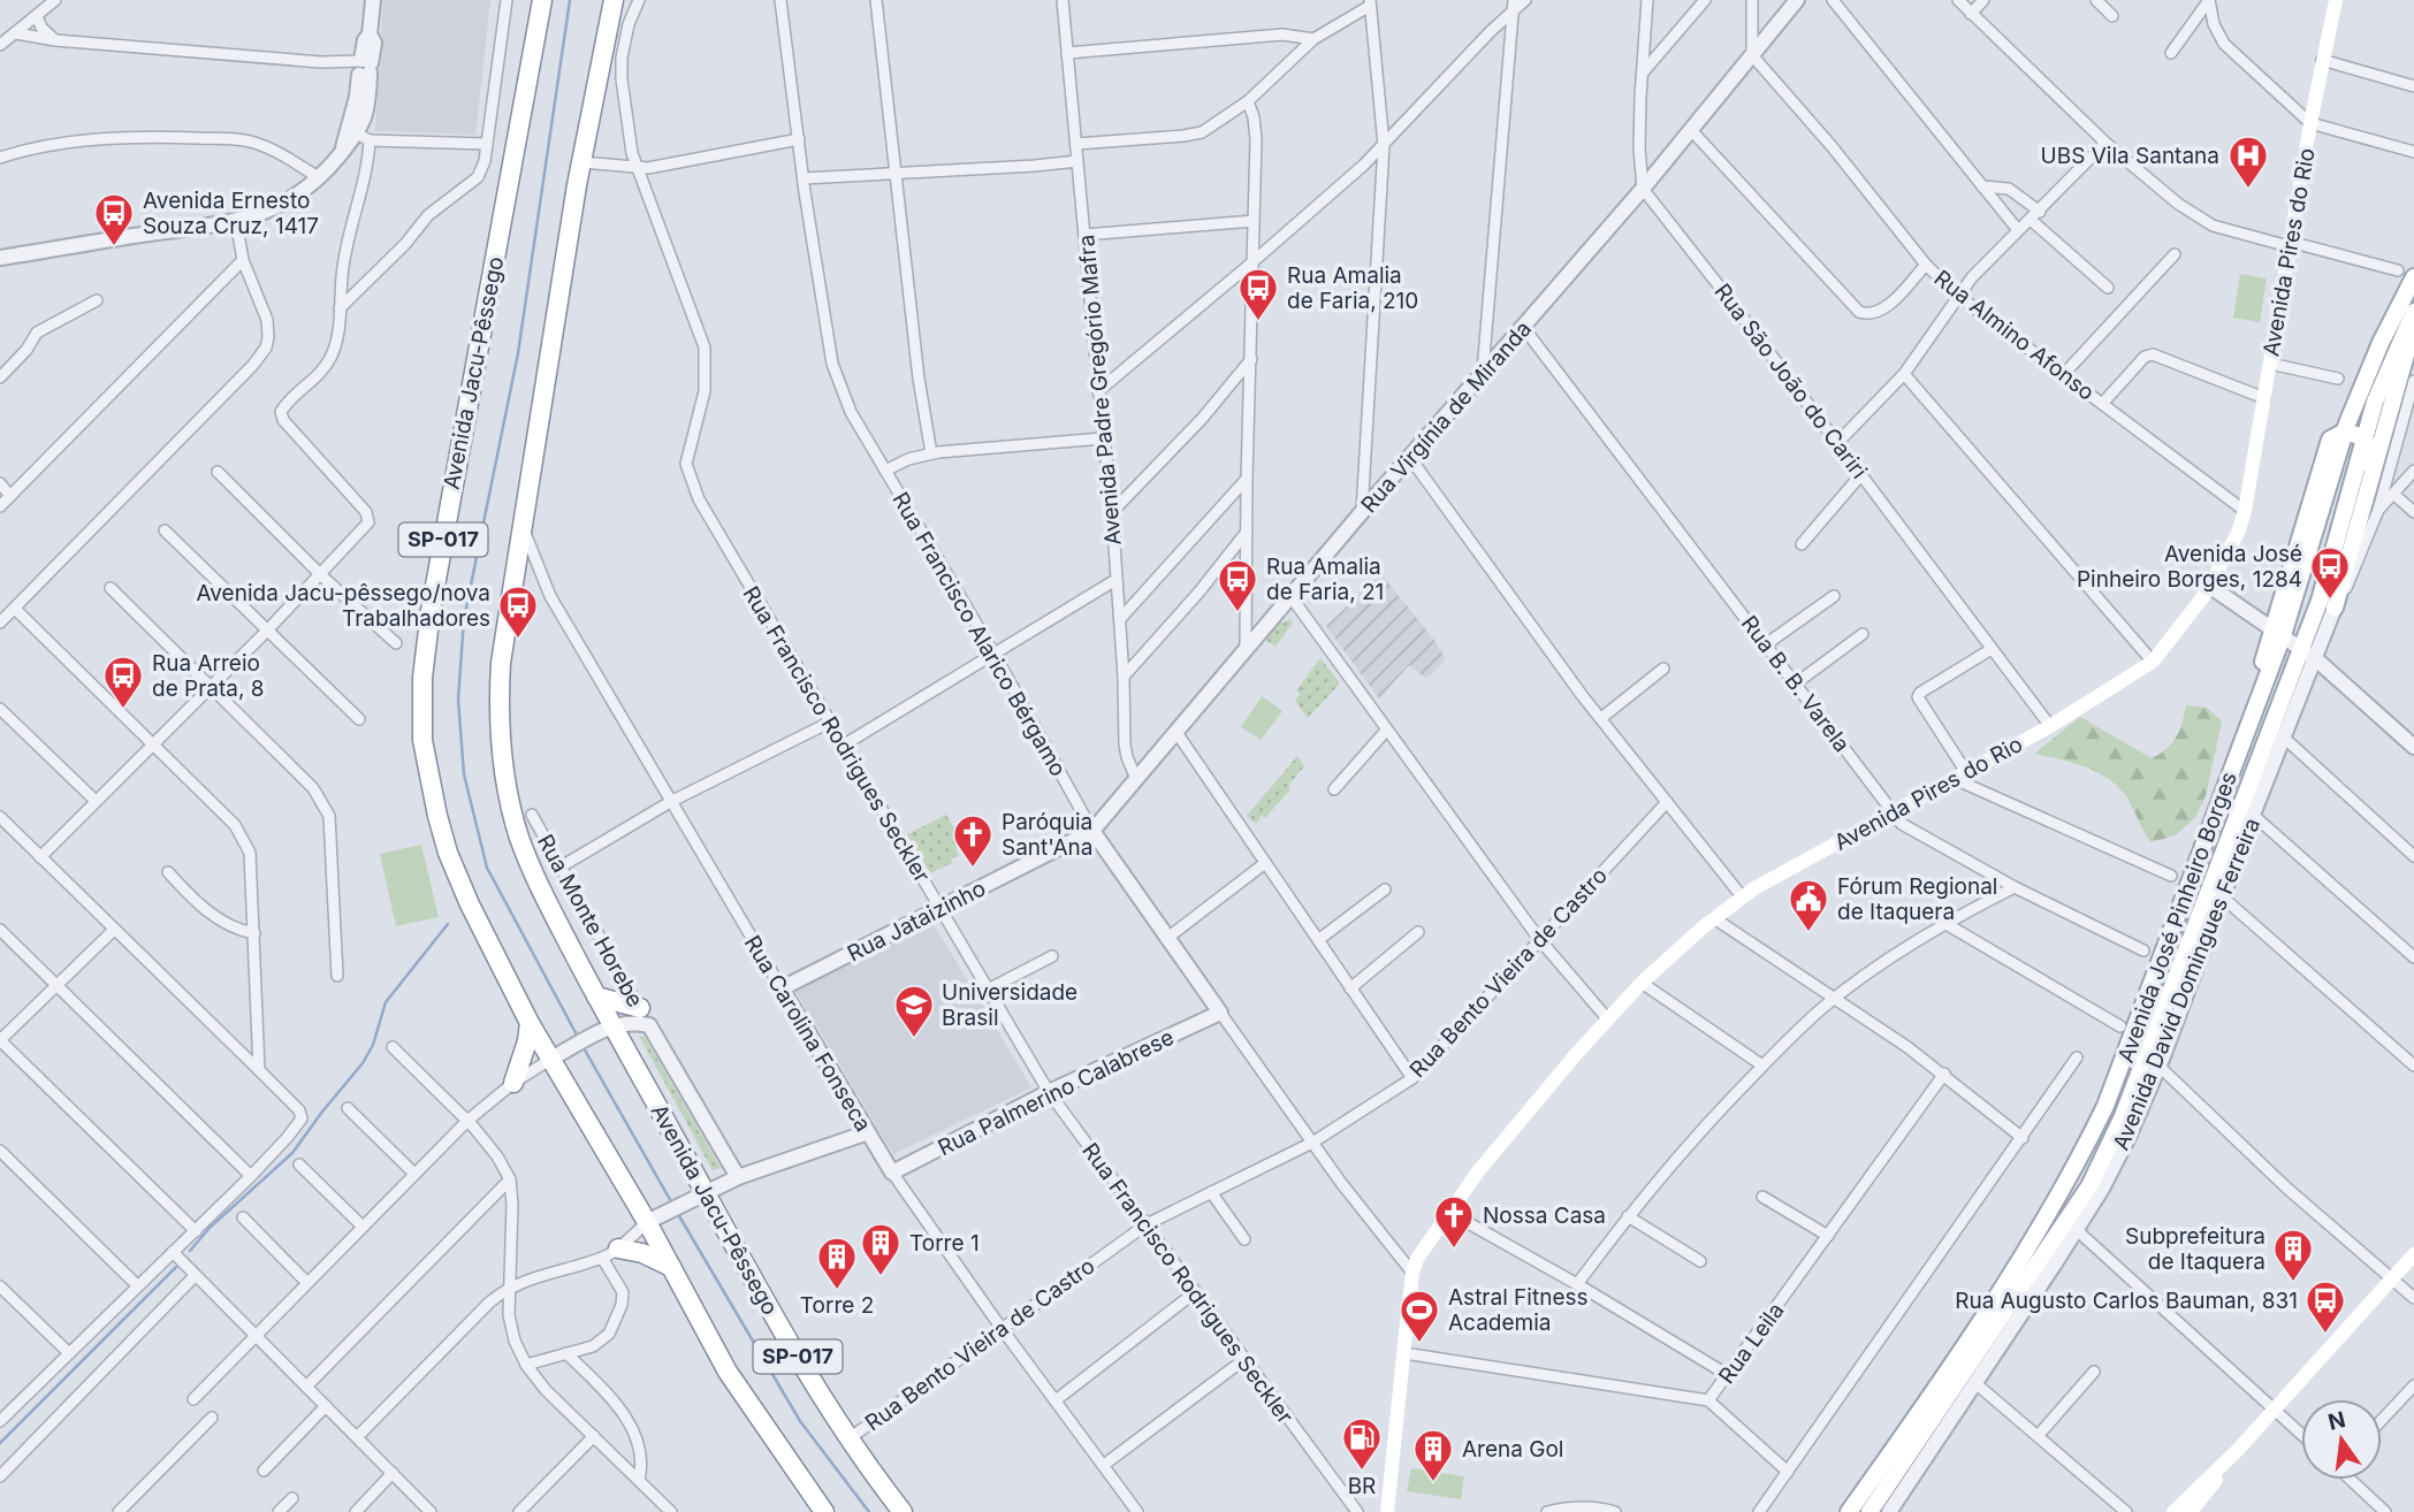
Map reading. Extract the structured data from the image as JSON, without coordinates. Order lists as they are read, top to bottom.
{
  "streets": {
    "highway": ["Avenida Jacu-Pêssego", "SP-017"],
    "main road": ["Avenida Pires do Rio", "Avenida José Pinheiro Borges"],
    "street": [
      "Rua Almino Afonso",
      "Rua São João do Cariri",
      "Avenida Padre Gregório Mafra",
      "Rua Virgínia de Miranda",
      "Rua Francisco Alarico Bérgamo",
      "Rua B. B. Varela",
      "Rua Francisco Rodrigues Seckler",
      "Rua Monte Horebe",
      "Rua Jataizinho",
      "Rua Bento Vieira de Castro",
      "Avenida David Domingues Ferreira",
      "Rua Carolina Fonseca",
      "Rua Palmerino Calabrese",
      "Rua Leila"
    ]
  },
  "crossings": [
    ["Avenida Pires do Rio", "Rua Almino Afonso"],
    ["Avenida Pires do Rio", "Rua São João do Cariri"],
    ["Avenida Pires do Rio", "Rua Francisco Alarico Bérgamo"],
    ["Avenida Pires do Rio", "Rua B. B. Varela"],
    ["Avenida Pires do Rio", "Rua Leila"],
    ["Rua Almino Afonso", "Rua Virgínia de Miranda"],
    ["Avenida Jacu-Pêssego", "Rua Monte Horebe"],
    ["Avenida Jacu-Pêssego", "Rua Bento Vieira de Castro"],
    ["Avenida Jacu-Pêssego", "Rua Carolina Fonseca"],
    ["Rua São João do Cariri", "Rua Virgínia de Miranda"],
    ["Avenida Padre Gregório Mafra", "Rua Virgínia de Miranda"],
    ["Rua Virgínia de Miranda", "Rua Francisco Alarico Bérgamo"],
    ["Rua Virgínia de Miranda", "Rua B. B. Varela"],
    ["Rua Virgínia de Miranda", "Rua Jataizinho"],
    ["Rua Francisco Alarico Bérgamo", "Rua Jataizinho"],
    ["Rua Francisco Alarico Bérgamo", "Rua Bento Vieira de Castro"],
    ["Rua Francisco Alarico Bérgamo", "Rua Palmerino Calabrese"],
    ["Rua Francisco Rodrigues Seckler", "Rua Jataizinho"],
    ["Rua Francisco Rodrigues Seckler", "Rua Bento Vieira de Castro"],
    ["Rua Francisco Rodrigues Seckler", "Rua Palmerino Calabrese"],
    ["Avenida José Pinheiro Borges", "Avenida David Domingues Ferreira"],
    ["Rua Jataizinho", "Rua Carolina Fonseca"],
    ["Rua Bento Vieira de Castro", "Rua Carolina Fonseca"],
    ["Rua Carolina Fonseca", "Rua Palmerino Calabrese"]
  ],
  "places": {
    "hospital": ["UBS Vila Santana"],
    "bus stop": [
      "Avenida Ernesto Souza Cruz, 1417",
      "Rua Amalia de Faria, 210",
      "Avenida José Pinheiro Borges, 1284",
      "Rua Amalia de Faria, 21",
      "Avenida Jacu-pêssego/nova Trabalhadores",
      "Rua Arreio de Prata, 8",
      "Rua Augusto Carlos Bauman, 831"
    ],
    "church": ["Paróquia Sant'Ana", "Nossa Casa"],
    "public building": ["Fórum Regional de Itaquera"],
    "school or university": ["Universidade Brasil"],
    "building": [
      "Torre 1",
      "Subprefeitura de Itaquera",
      "Torre 2",
      "Arena Gol"
    ],
    "sports": ["Astral Fitness Academia"],
    "fuel station": ["BR"]
  },
  "north": "top"
}
